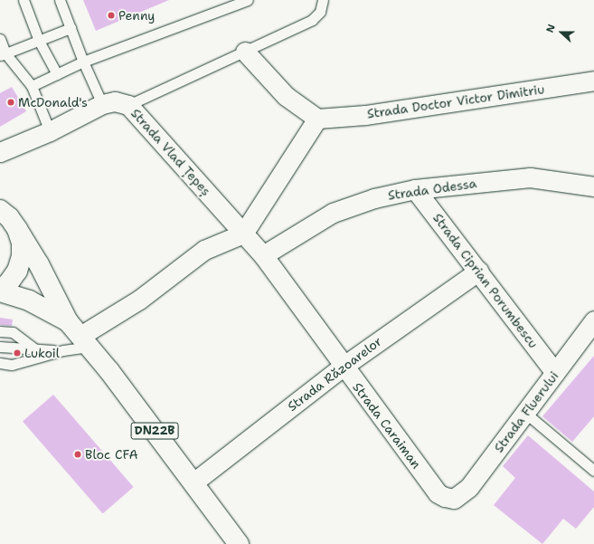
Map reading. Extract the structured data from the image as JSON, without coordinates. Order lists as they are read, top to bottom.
{
  "streets": {
    "main road": ["DN22B"],
    "street": [
      "Strada Doctor Victor Dimitriu",
      "Strada Vlad Țepeș",
      "Strada Odessa",
      "Strada Ciprian Porumbescu",
      "Strada Răzoarelor",
      "Strada Fluerului",
      "Strada Caraiman"
    ]
  },
  "crossings": [
    ["Strada Vlad Țepeș", "Strada Odessa"],
    ["Strada Vlad Țepeș", "Strada Caraiman"],
    ["Strada Odessa", "Strada Ciprian Porumbescu"],
    ["Strada Odessa", "Strada Caraiman"],
    ["Strada Ciprian Porumbescu", "Strada Răzoarelor"],
    ["Strada Ciprian Porumbescu", "Strada Fluerului"],
    ["Strada Răzoarelor", "Strada Caraiman"],
    ["Strada Răzoarelor", "DN22B"],
    ["Strada Fluerului", "Strada Caraiman"]
  ],
  "places": [
    "Penny",
    "McDonald's",
    "Lukoil",
    "Bloc CFA"
  ],
  "north": "left"
}
